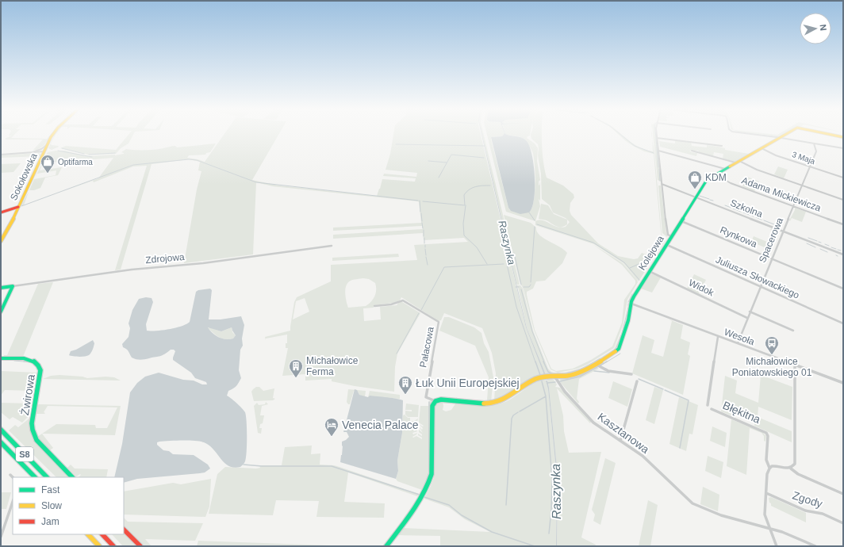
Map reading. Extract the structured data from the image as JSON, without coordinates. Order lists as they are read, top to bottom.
{
  "streets": {
    "main road": [
      "Sokołowska",
      "Kolejowa",
      "Zdrojowa",
      "Żwirowa",
      "S8"
    ],
    "street": [
      "3 Maja",
      "Adama Mickiewicza",
      "Szkolna",
      "Rynkowa",
      "Spacerowa",
      "Juliusza Słowackiego",
      "Widok",
      "Wesoła",
      "Pałacowa",
      "Błękitna",
      "Kasztanowa",
      "Zgody"
    ]
  },
  "crossings": [
    ["3 Maja", "Spacerowa"],
    ["3 Maja", "Kolejowa"],
    ["Adama Mickiewicza", "Spacerowa"],
    ["Adama Mickiewicza", "Kolejowa"],
    ["Szkolna", "Spacerowa"],
    ["Szkolna", "Kolejowa"],
    ["Rynkowa", "Spacerowa"],
    ["Rynkowa", "Kolejowa"],
    ["Spacerowa", "Juliusza Słowackiego"],
    ["Spacerowa", "Widok"],
    ["Spacerowa", "Wesoła"],
    ["Kolejowa", "Juliusza Słowackiego"],
    ["Kolejowa", "Widok"],
    ["Kolejowa", "Wesoła"],
    ["Kolejowa", "Kasztanowa"]
  ],
  "water": ["Raszynka"],
  "places": {
    "shop": ["Optifarma", "KDM"],
    "bus stop": ["Michałowice Poniatowskiego 01"],
    "building": ["Michałowice Ferma", "Łuk Unii Europejskiej"],
    "hotel": ["Venecia Palace"]
  },
  "legend": ["Fast", "Slow", "Jam"],
  "north": "right"
}
